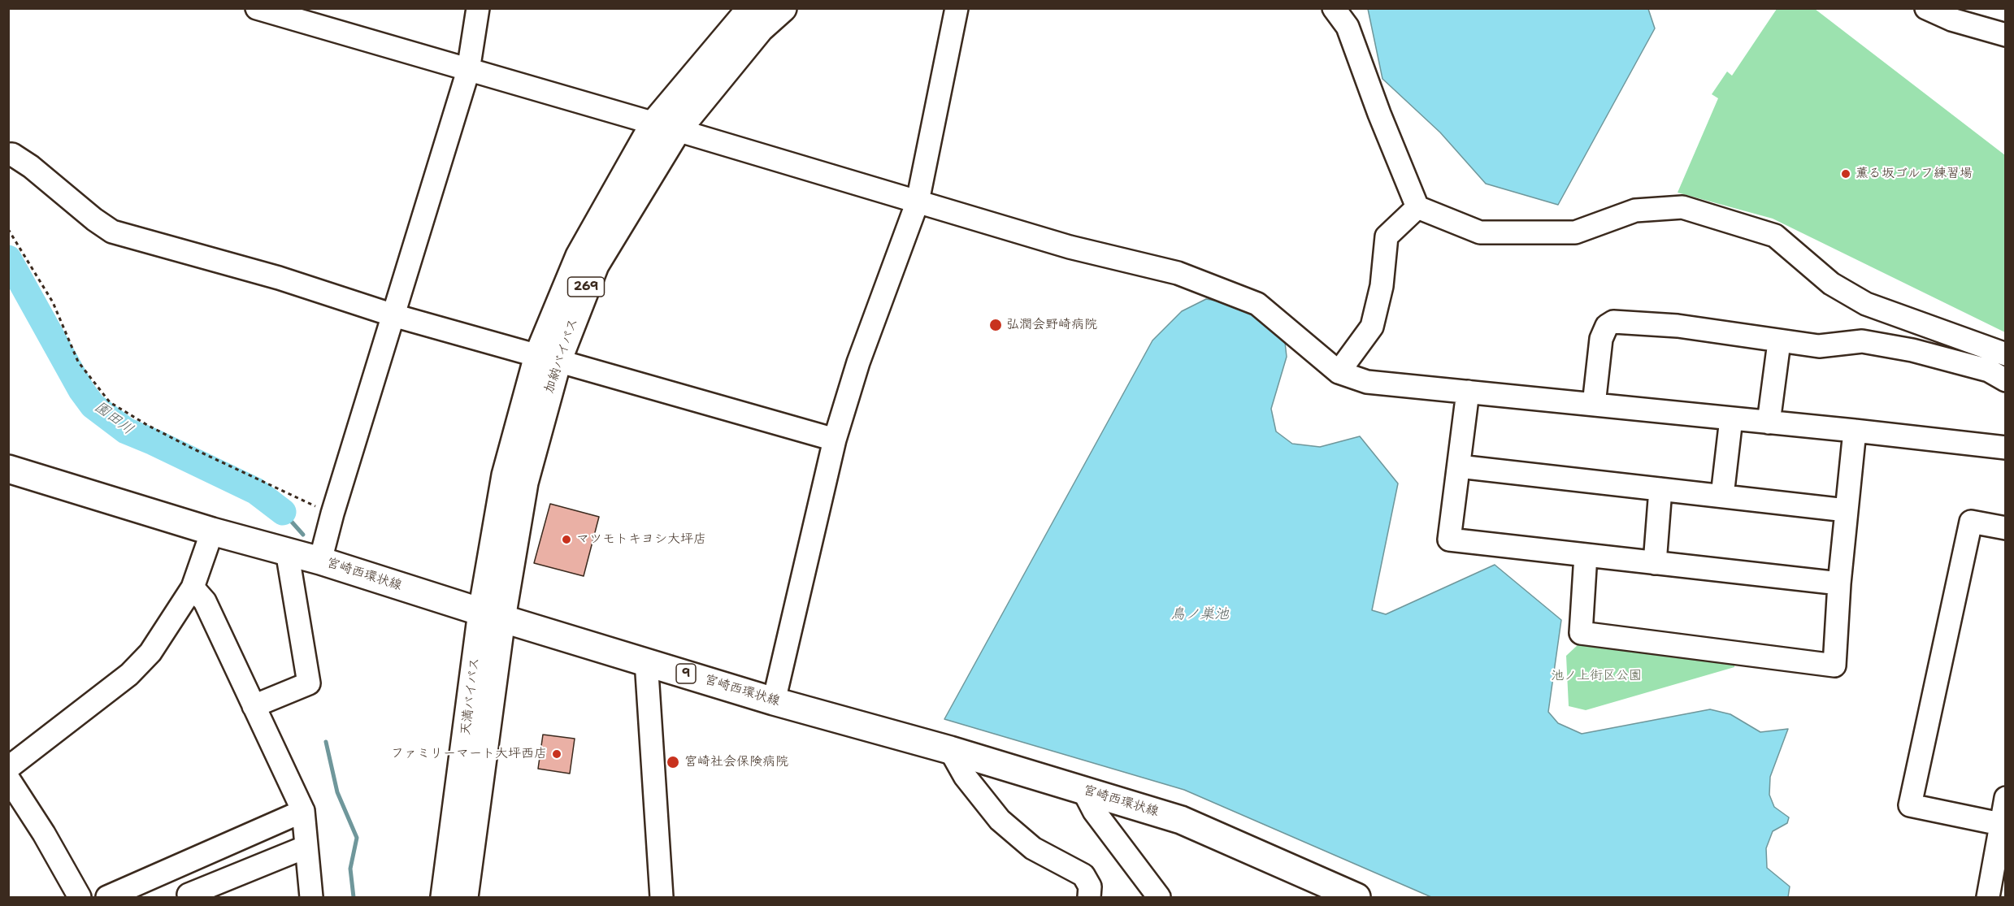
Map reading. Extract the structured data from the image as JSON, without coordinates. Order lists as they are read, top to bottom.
{
  "streets": {
    "main road": [
      "269",
      "加納バイパス",
      "宮崎西環状線",
      "9",
      "天満バイパス"
    ]
  },
  "crossings": [
    ["加納バイパス", "宮崎西環状線"],
    ["加納バイパス", "天満バイパス"],
    ["宮崎西環状線", "天満バイパス"]
  ],
  "water": ["園田川", "鳥ノ巣池"],
  "parks": ["池ノ上街区公園"],
  "places": [
    "薫る坂ゴルフ練習場",
    "弘潤会野崎病院",
    "マツモトキヨシ大坪店",
    "ファミリーマート大坪西店",
    "宮崎社会保険病院"
  ]
}
